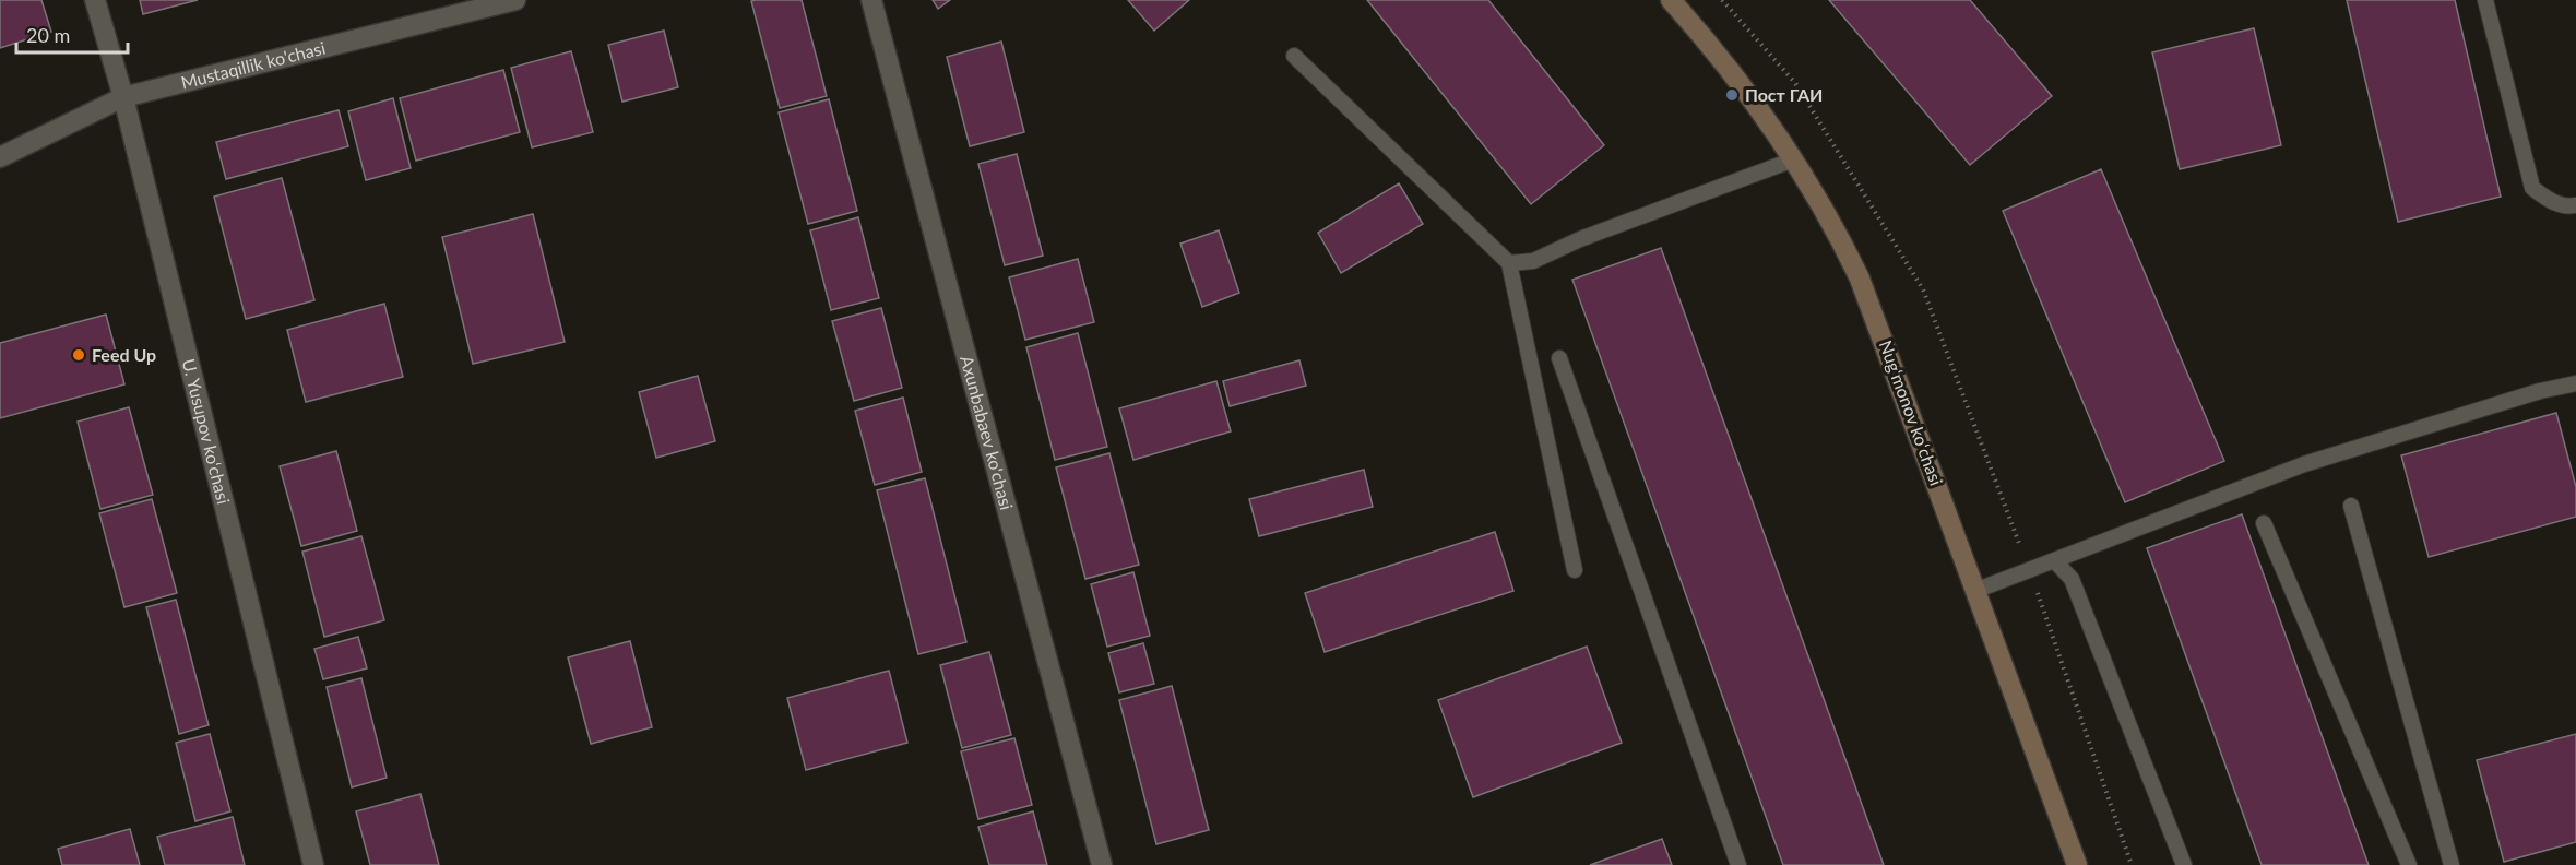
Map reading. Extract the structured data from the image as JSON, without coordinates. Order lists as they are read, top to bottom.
{
  "streets": {
    "main road": ["Nugʻmonov koʻchasi"],
    "street": ["Mustaqillik ko'chasi", "U. Yusupov ko‘chasi", "Axunbabaev ko'chasi"]
  },
  "crossings": [
    ["Mustaqillik ko'chasi", "U. Yusupov ko‘chasi"]
  ],
  "places": ["Пост ГАИ", "Feed Up"],
  "scale_bar": "20 m"
}
